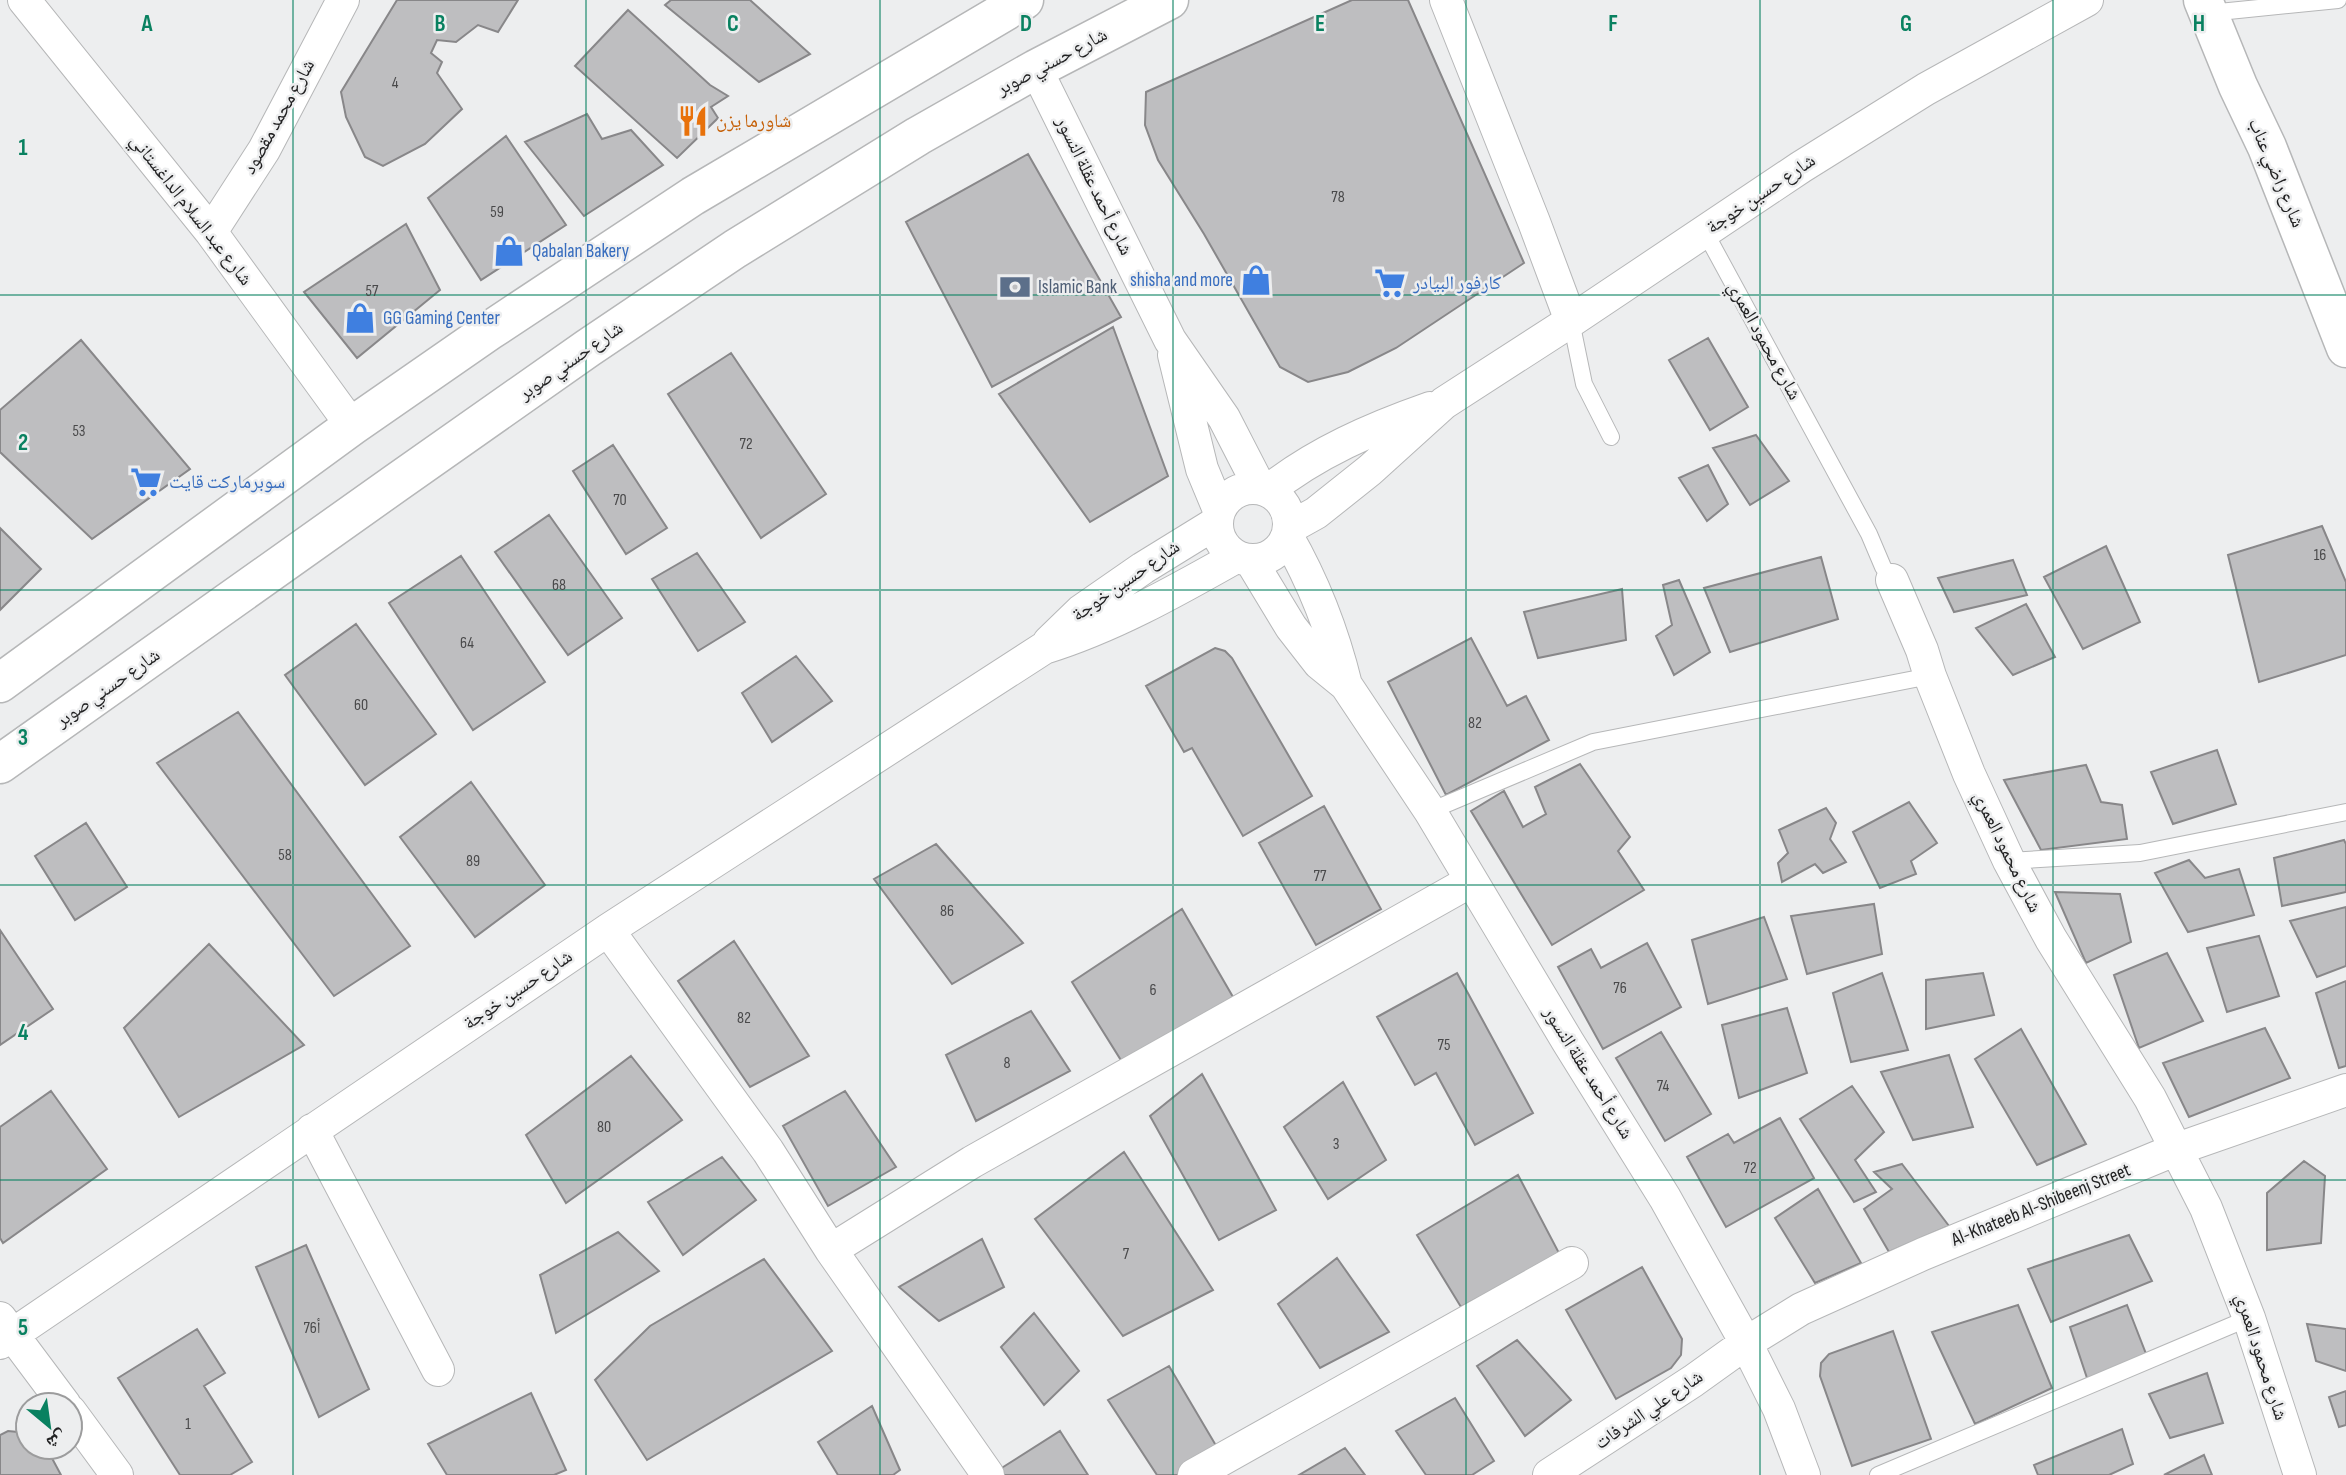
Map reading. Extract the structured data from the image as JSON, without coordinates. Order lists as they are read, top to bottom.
{
  "streets": {
    "main road": ["شارع حسني صوبر", "شارع راضي عناب"],
    "street": [
      "شارع محمد مقصود",
      "شارع أحمد عقلة النسور",
      "شارع حسين خوجة",
      "شارع عبد السلام الداغستاني",
      "شارع محمود العمري",
      "Al-Khateeb Al-Shibeenj Street",
      "شارع علي الشرفات"
    ]
  },
  "crossings": [
    ["شارع حسني صوبر", "شارع أحمد عقلة النسور"],
    ["شارع محمد مقصود", "شارع عبد السلام الداغستاني"],
    ["شارع أحمد عقلة النسور", "شارع حسين خوجة"],
    ["شارع أحمد عقلة النسور", "Al-Khateeb Al-Shibeenj Street"],
    ["شارع أحمد عقلة النسور", "شارع علي الشرفات"],
    ["شارع حسين خوجة", "شارع محمود العمري"],
    ["شارع محمود العمري", "Al-Khateeb Al-Shibeenj Street"],
    ["Al-Khateeb Al-Shibeenj Street", "شارع علي الشرفات"]
  ],
  "places": {
    "restaurant": ["شاورما يزن"],
    "shop": ["Qabalan Bakery", "shisha and more", "GG Gaming Center"],
    "supermarket": ["كارفور البيادر", "سوبرماركت قايت"],
    "bank": ["Islamic Bank"]
  },
  "house_numbers": [
    "4",
    "78",
    "59",
    "57",
    "53",
    "72",
    "70",
    "16",
    "68",
    "64",
    "60",
    "82",
    "58",
    "89",
    "77",
    "86",
    "76",
    "6",
    "82",
    "75",
    "8",
    "74",
    "80",
    "3",
    "72",
    "7",
    "76أ",
    "1"
  ],
  "north": "bottom right",
  "grid": {
    "columns": [
      "A",
      "B",
      "C",
      "D",
      "E",
      "F",
      "G",
      "H"
    ],
    "rows": [
      "1",
      "2",
      "3",
      "4",
      "5"
    ]
  }
}
